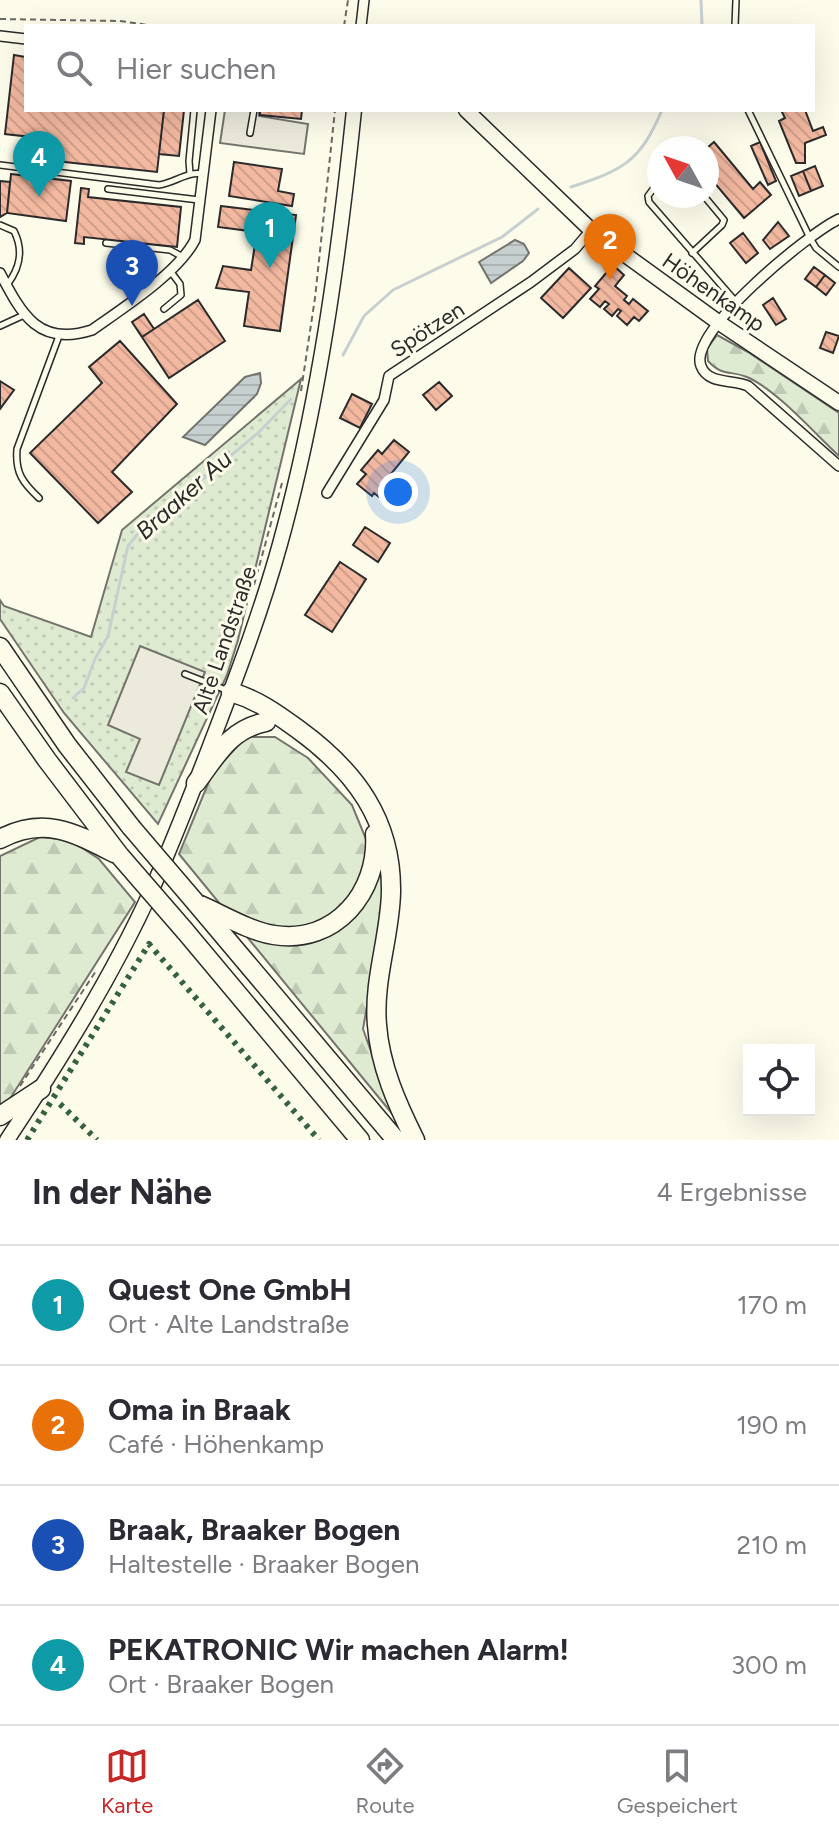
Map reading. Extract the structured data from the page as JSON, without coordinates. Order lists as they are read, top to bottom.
{
  "streets": {
    "main road": ["Höhenkamp", "Alte Landstraße"],
    "street": ["Spötzen"]
  },
  "crossings": [
    ["Höhenkamp", "Spötzen"]
  ],
  "water": ["Braaker Au"],
  "north": "top left",
  "page": {
    "search": "Hier suchen",
    "pins": [
      "4",
      "1",
      "2",
      "3"
    ],
    "heading": ["In der Nähe", "4 Ergebnisse"],
    "list": [
      {
        "mark": "1",
        "name": "Quest One GmbH",
        "note": "Ort · Alte Landstraße",
        "value": "170 m"
      },
      {
        "mark": "2",
        "name": "Oma in Braak",
        "note": "Café · Höhenkamp",
        "value": "190 m"
      },
      {
        "mark": "3",
        "name": "Braak, Braaker Bogen",
        "note": "Haltestelle · Braaker Bogen",
        "value": "210 m"
      },
      {
        "mark": "4",
        "name": "PEKATRONIC Wir machen Alarm!",
        "note": "Ort · Braaker Bogen",
        "value": "300 m"
      }
    ],
    "nav": ["Karte", "Route", "Gespeichert"]
  }
}
